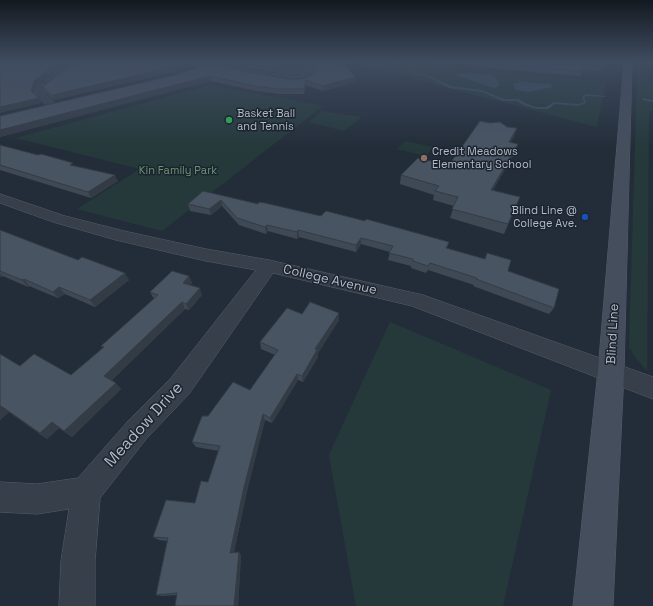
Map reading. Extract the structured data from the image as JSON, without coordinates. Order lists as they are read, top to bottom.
{
  "streets": {
    "street": ["College Avenue", "Blind Line", "Meadow Drive"]
  },
  "crossings": [
    ["College Avenue", "Blind Line"],
    ["College Avenue", "Meadow Drive"]
  ],
  "parks": ["Kin Family Park"],
  "places": ["Basket Ball and Tennis", "Credit Meadows Elementary School", "Blind Line @ College Ave."]
}
